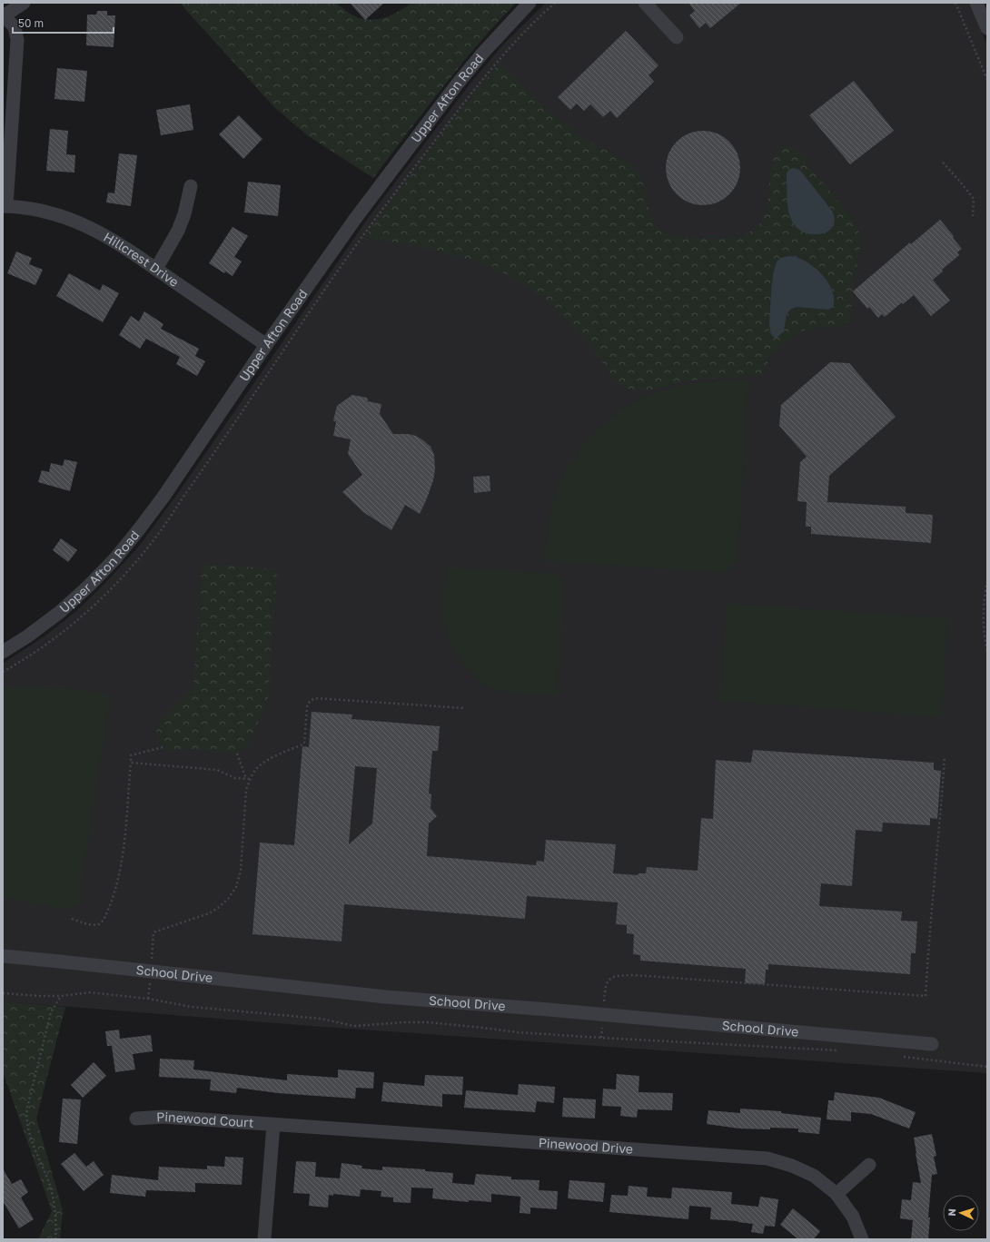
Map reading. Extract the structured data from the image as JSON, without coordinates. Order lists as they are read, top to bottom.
{
  "streets": {
    "street": [
      "Upper Afton Road",
      "Hillcrest Drive",
      "School Drive",
      "Pinewood Court",
      "Pinewood Drive"
    ]
  },
  "crossings": [
    ["Upper Afton Road", "Hillcrest Drive"],
    ["Pinewood Court", "Pinewood Drive"]
  ],
  "scale_bar": "50 m",
  "north": "left"
}
